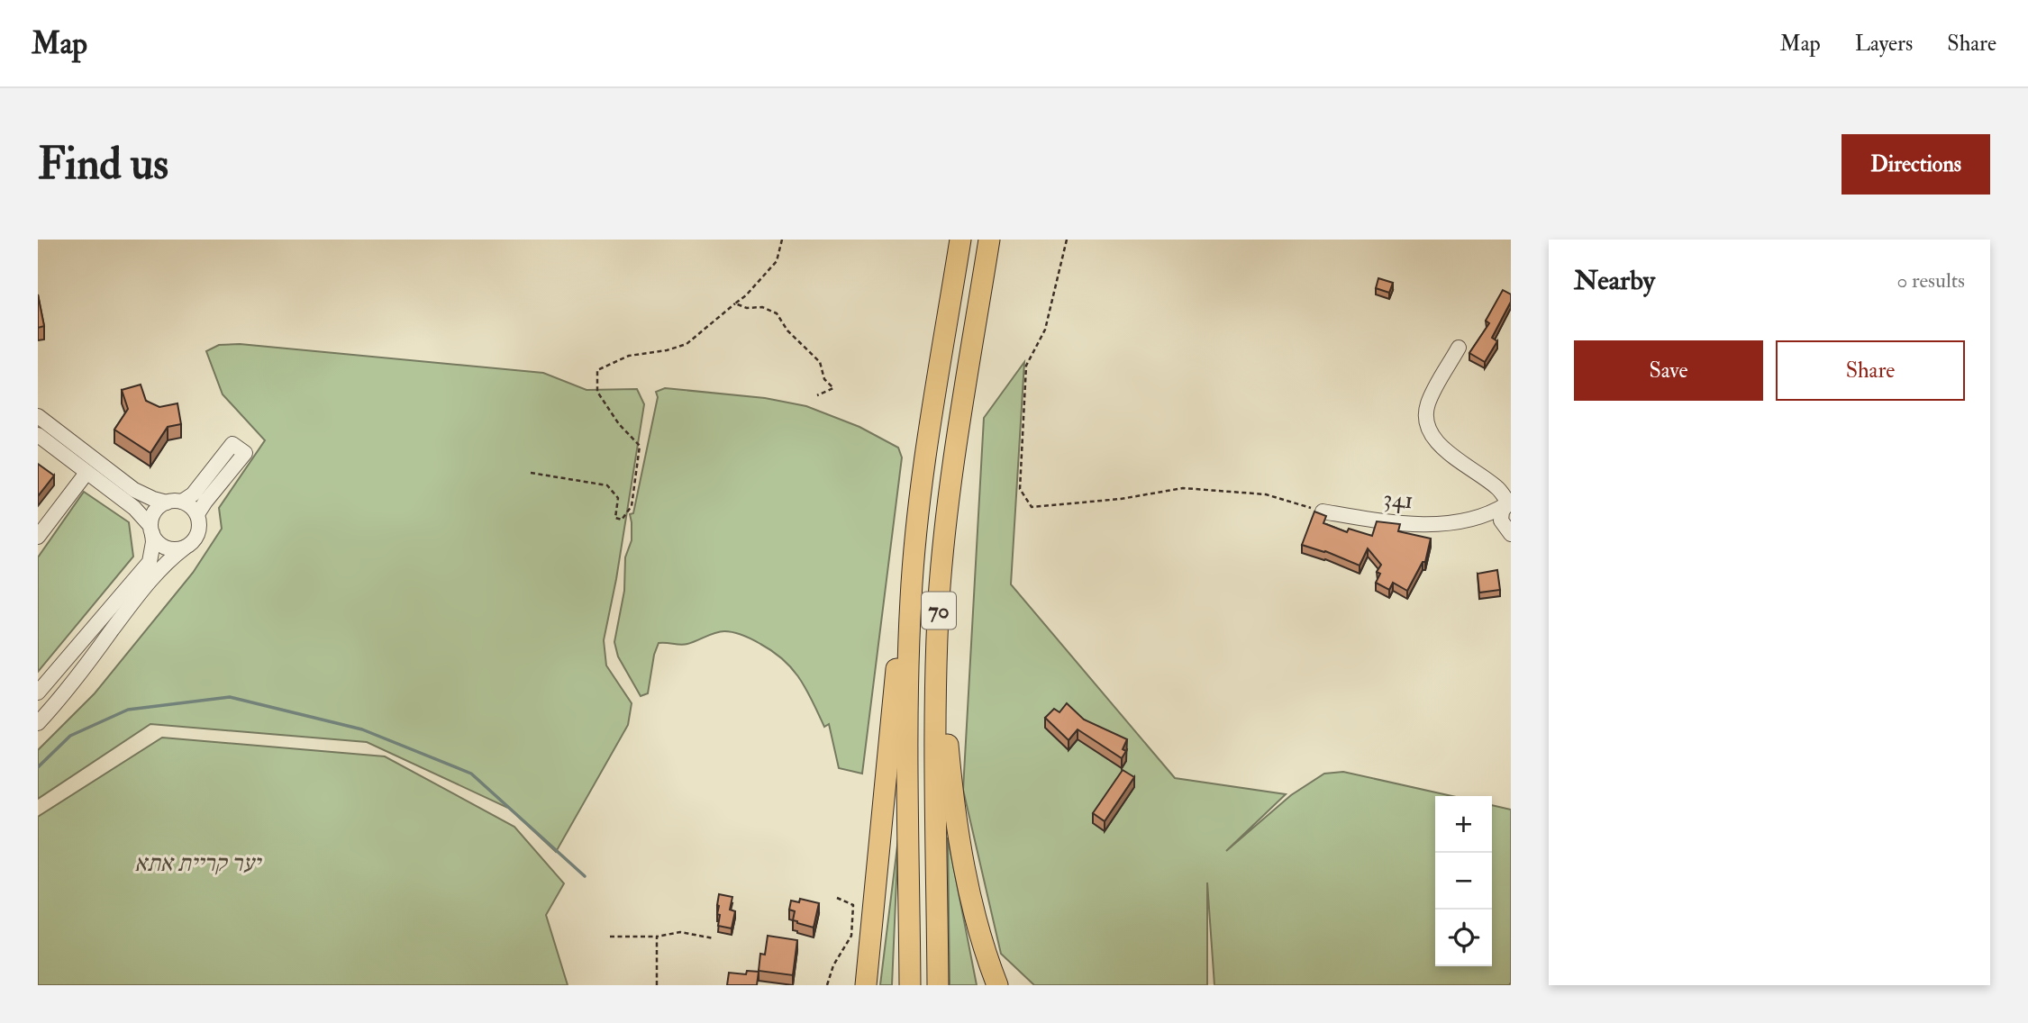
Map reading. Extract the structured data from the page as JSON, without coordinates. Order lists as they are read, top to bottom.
{
  "streets": {
    "highway": ["70"],
    "street": ["341"]
  },
  "parks": ["יער קריית אתא"],
  "page": {
    "header": "Map",
    "nav": ["Map", "Layers", "Share"],
    "buttons": [
      "Directions",
      ["Save", "Share"]
    ],
    "title": "Find us",
    "heading": ["Nearby", "0 results"],
    "map_buttons": ["+", "−"]
  }
}
